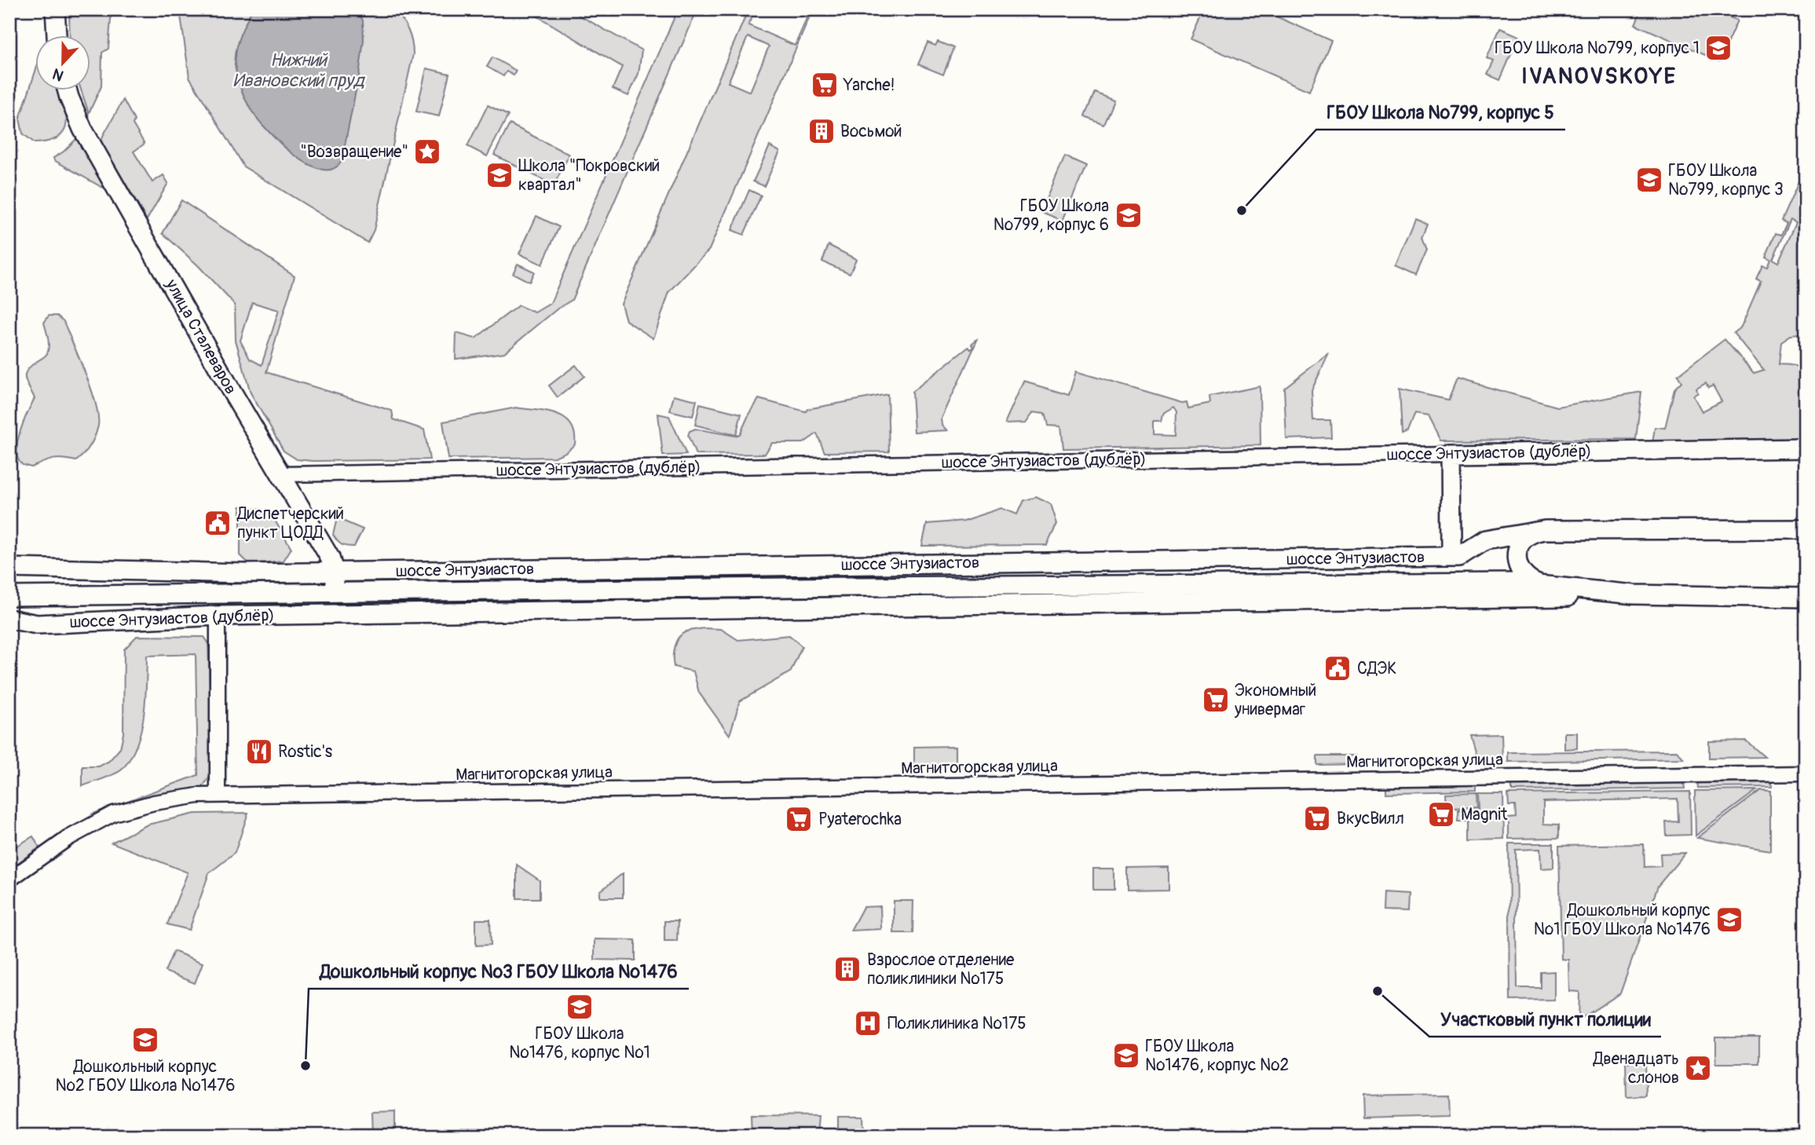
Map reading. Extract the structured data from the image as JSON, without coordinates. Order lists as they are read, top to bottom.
{
  "streets": {
    "main road": ["улица Сталеваров", "шоссе Энтузиастов (дублёр)", "шоссе Энтузиастов"],
    "street": ["Магнитогорская улица"]
  },
  "crossings": [
    ["улица Сталеваров", "шоссе Энтузиастов (дублёр)"],
    ["улица Сталеваров", "шоссе Энтузиастов"],
    ["шоссе Энтузиастов (дублёр)", "шоссе Энтузиастов"]
  ],
  "districts": ["IVANOVSKOYE"],
  "water": ["Нижний Ивановский пруд"],
  "places": {
    "school or university": [
      "ГБОУ Школа №799, корпус 1",
      "Школа \"Покровский квартал\"",
      "ГБОУ Школа №799, корпус 3",
      "ГБОУ Школа №799, корпус 6",
      "Дошкольный корпус №1 ГБОУ Школа №1476",
      "ГБОУ Школа №1476, корпус №1",
      "Дошкольный корпус №2 ГБОУ Школа №1476",
      "ГБОУ Школа №1476, корпус №2"
    ],
    "supermarket": [
      "Yarche!",
      "Экономный универмаг",
      "Magnit",
      "ВкусВилл",
      "Pyaterochka"
    ],
    "building": ["Восьмой", "Взрослое отделение поликлиники №175"],
    "place": ["\"Возвращение\"", "Двенадцать слонов"],
    "other": ["ГБОУ Школа №799, корпус 5", "Участковый пункт полиции", "Дошкольный корпус №3 ГБОУ Школа №1476"],
    "public building": ["Диспетчерский пункт ЦОДД", "СДЭК"],
    "restaurant": ["Rostiс's"],
    "hospital": ["Поликлиника №175"]
  },
  "north": "bottom"
}
